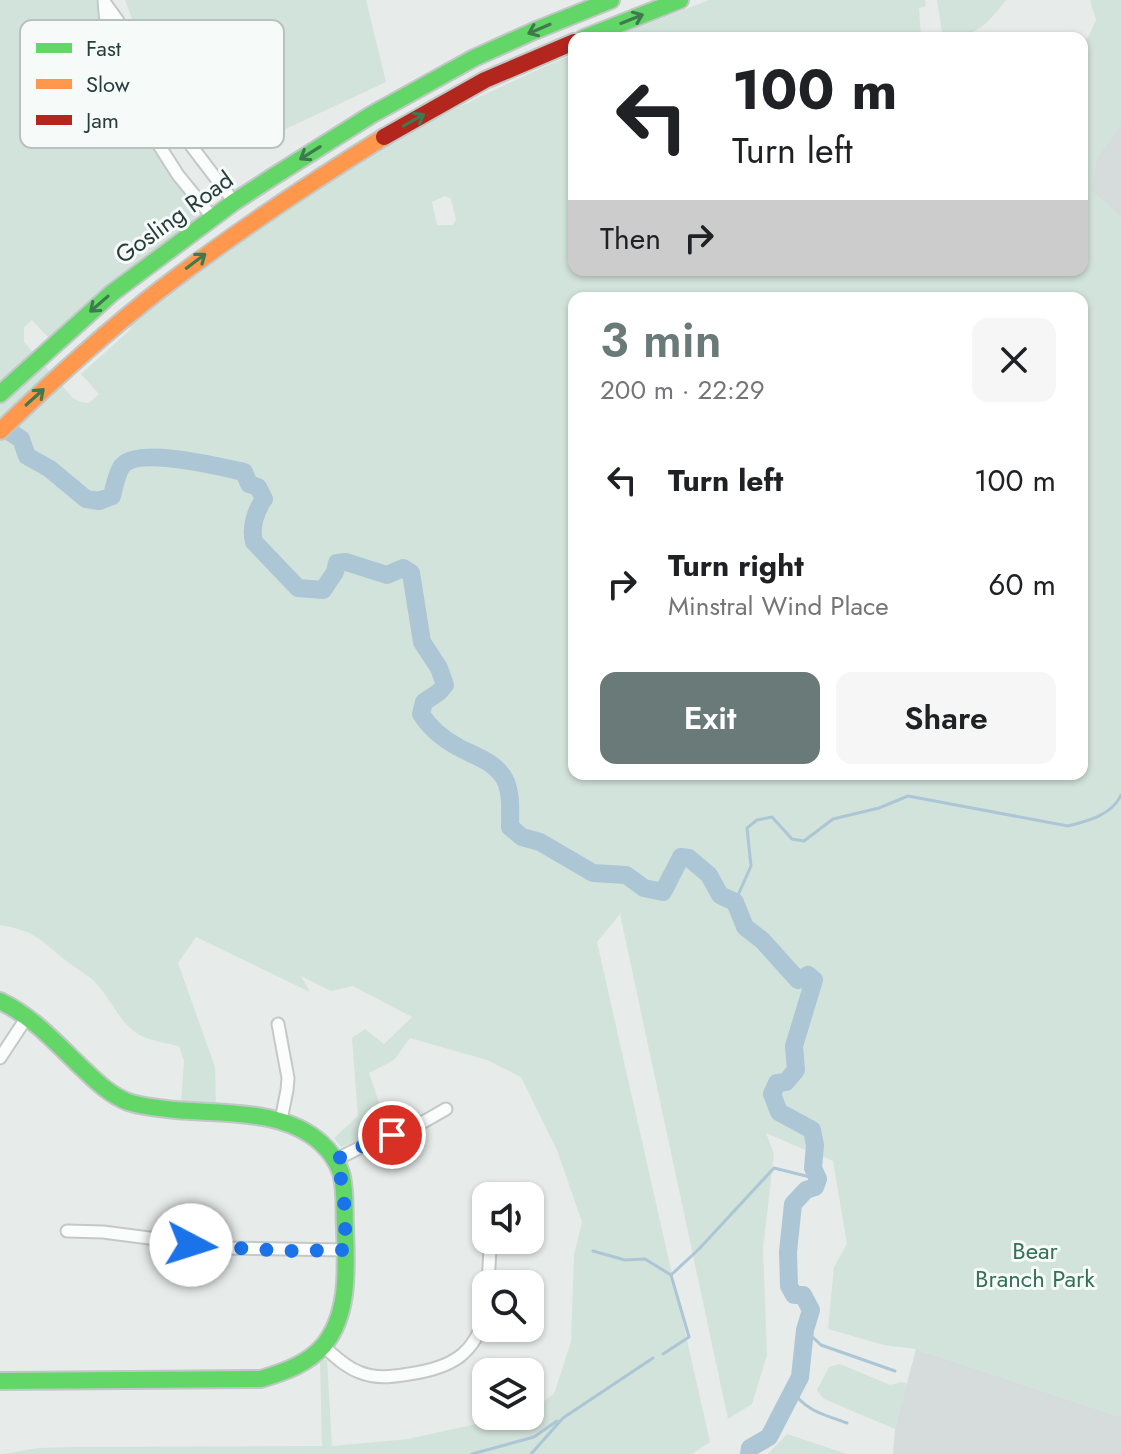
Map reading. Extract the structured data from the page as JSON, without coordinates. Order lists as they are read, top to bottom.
{
  "streets": {
    "main road": ["Gosling Road"]
  },
  "parks": ["Bear Branch Park"],
  "legend": ["Fast", "Slow", "Jam"],
  "page": {
    "turn": ["100 m", "Turn left"],
    "then": "Then",
    "heading": ["3 min", "200 m · 22:29"],
    "list": [
      {
        "name": "Turn left",
        "value": "100 m"
      },
      {
        "name": "Turn right",
        "note": "Minstral Wind Place",
        "value": "60 m"
      }
    ],
    "buttons": ["Exit", "Share"]
  }
}
